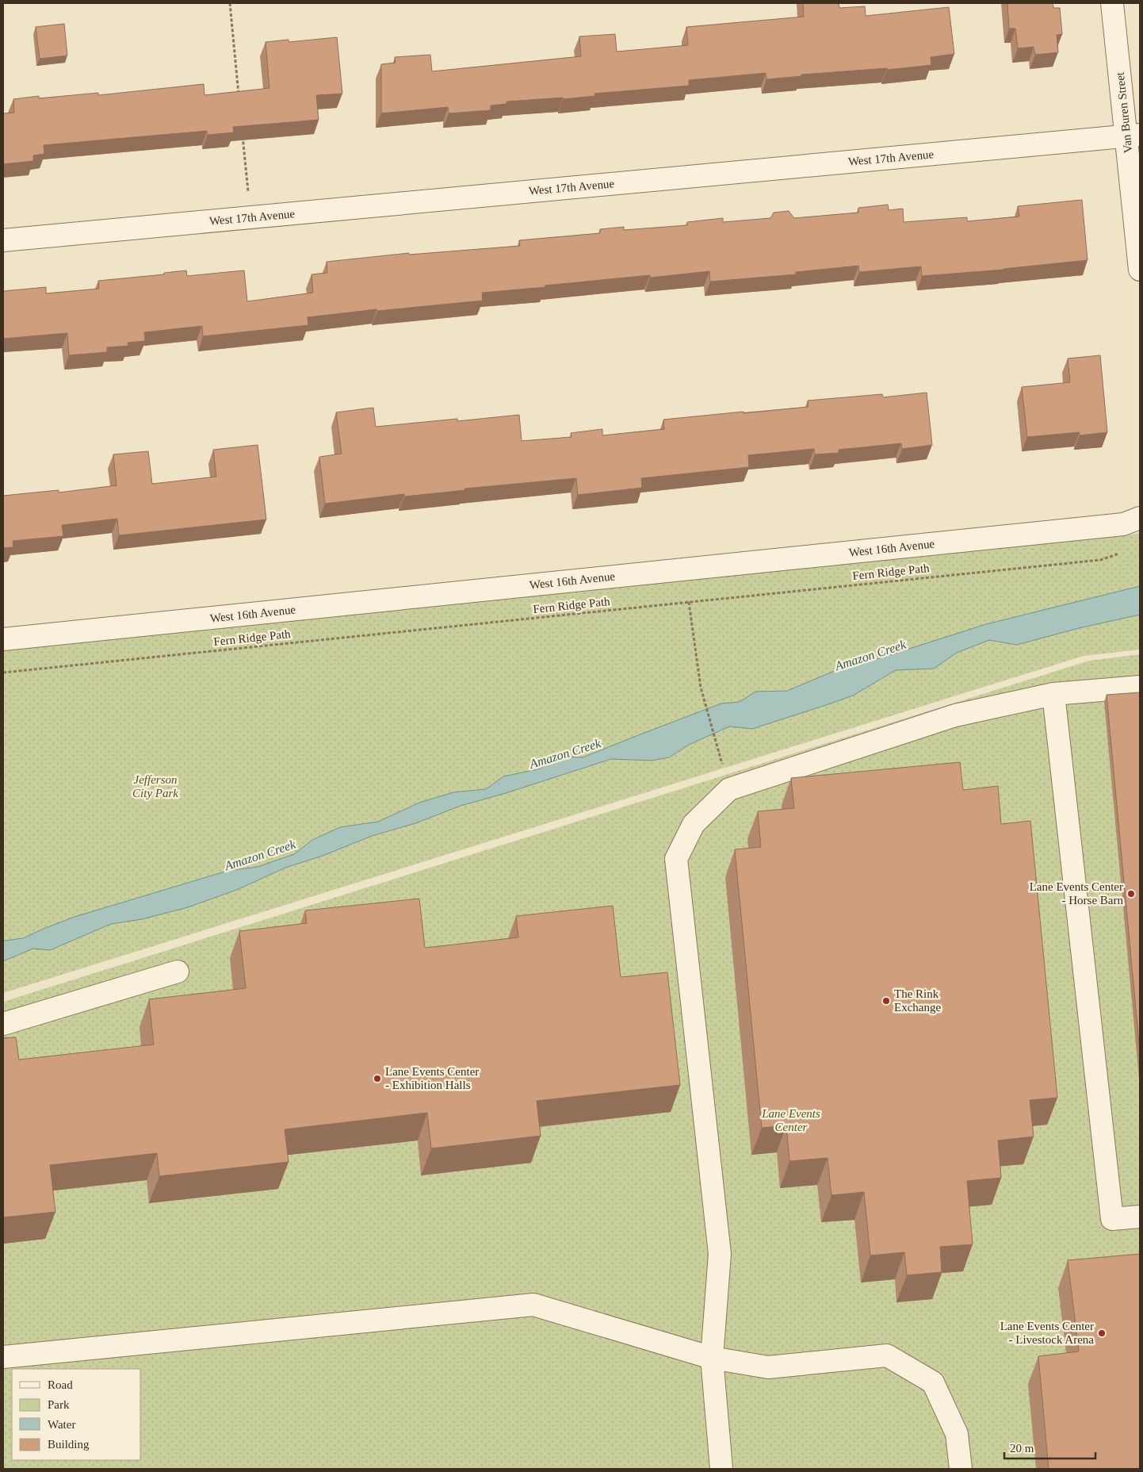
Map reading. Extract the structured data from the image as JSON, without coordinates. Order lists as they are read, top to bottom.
{
  "streets": {
    "street": ["Van Buren Street", "West 17th Avenue", "West 16th Avenue"],
    "path": ["Fern Ridge Path"]
  },
  "crossings": [
    ["Van Buren Street", "West 17th Avenue"]
  ],
  "water": ["Amazon Creek"],
  "parks": ["Jefferson City Park", "Lane Events Center"],
  "places": [
    "Lane Events Center - Horse Barn",
    "The Rink Exchange",
    "Lane Events Center - Exhibition Halls",
    "Lane Events Center - Livestock Arena"
  ],
  "legend": [
    "Road",
    "Park",
    "Water",
    "Building"
  ],
  "scale_bar": "20 m"
}
